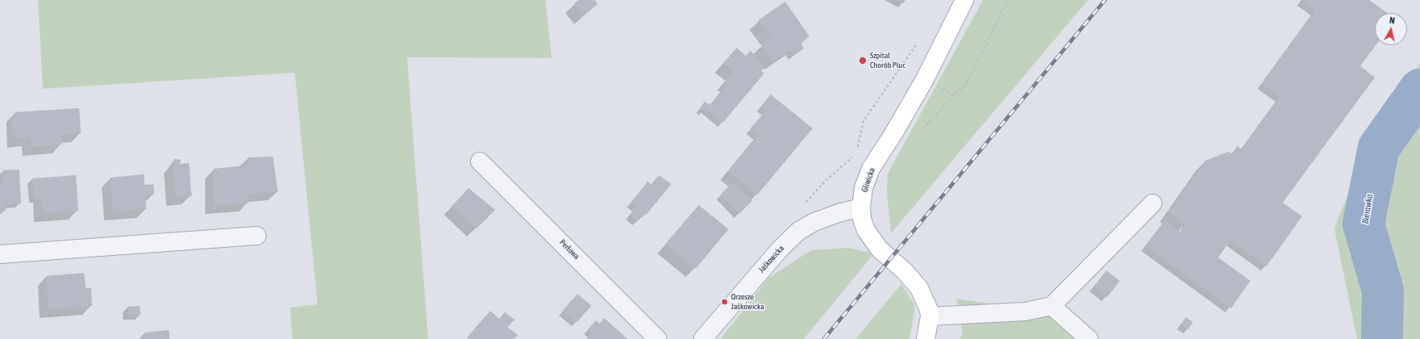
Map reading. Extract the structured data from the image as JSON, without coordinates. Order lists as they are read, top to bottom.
{
  "streets": {
    "main road": ["Gliwicka"],
    "street": ["Perłowa", "Jaśkowicka"]
  },
  "crossings": [
    ["Gliwicka", "Jaśkowicka"]
  ],
  "water": ["Bierawka"],
  "places": ["Szpital Chorób Płuc", "Orzesze Jaśkowicka"],
  "north": "top"
}
